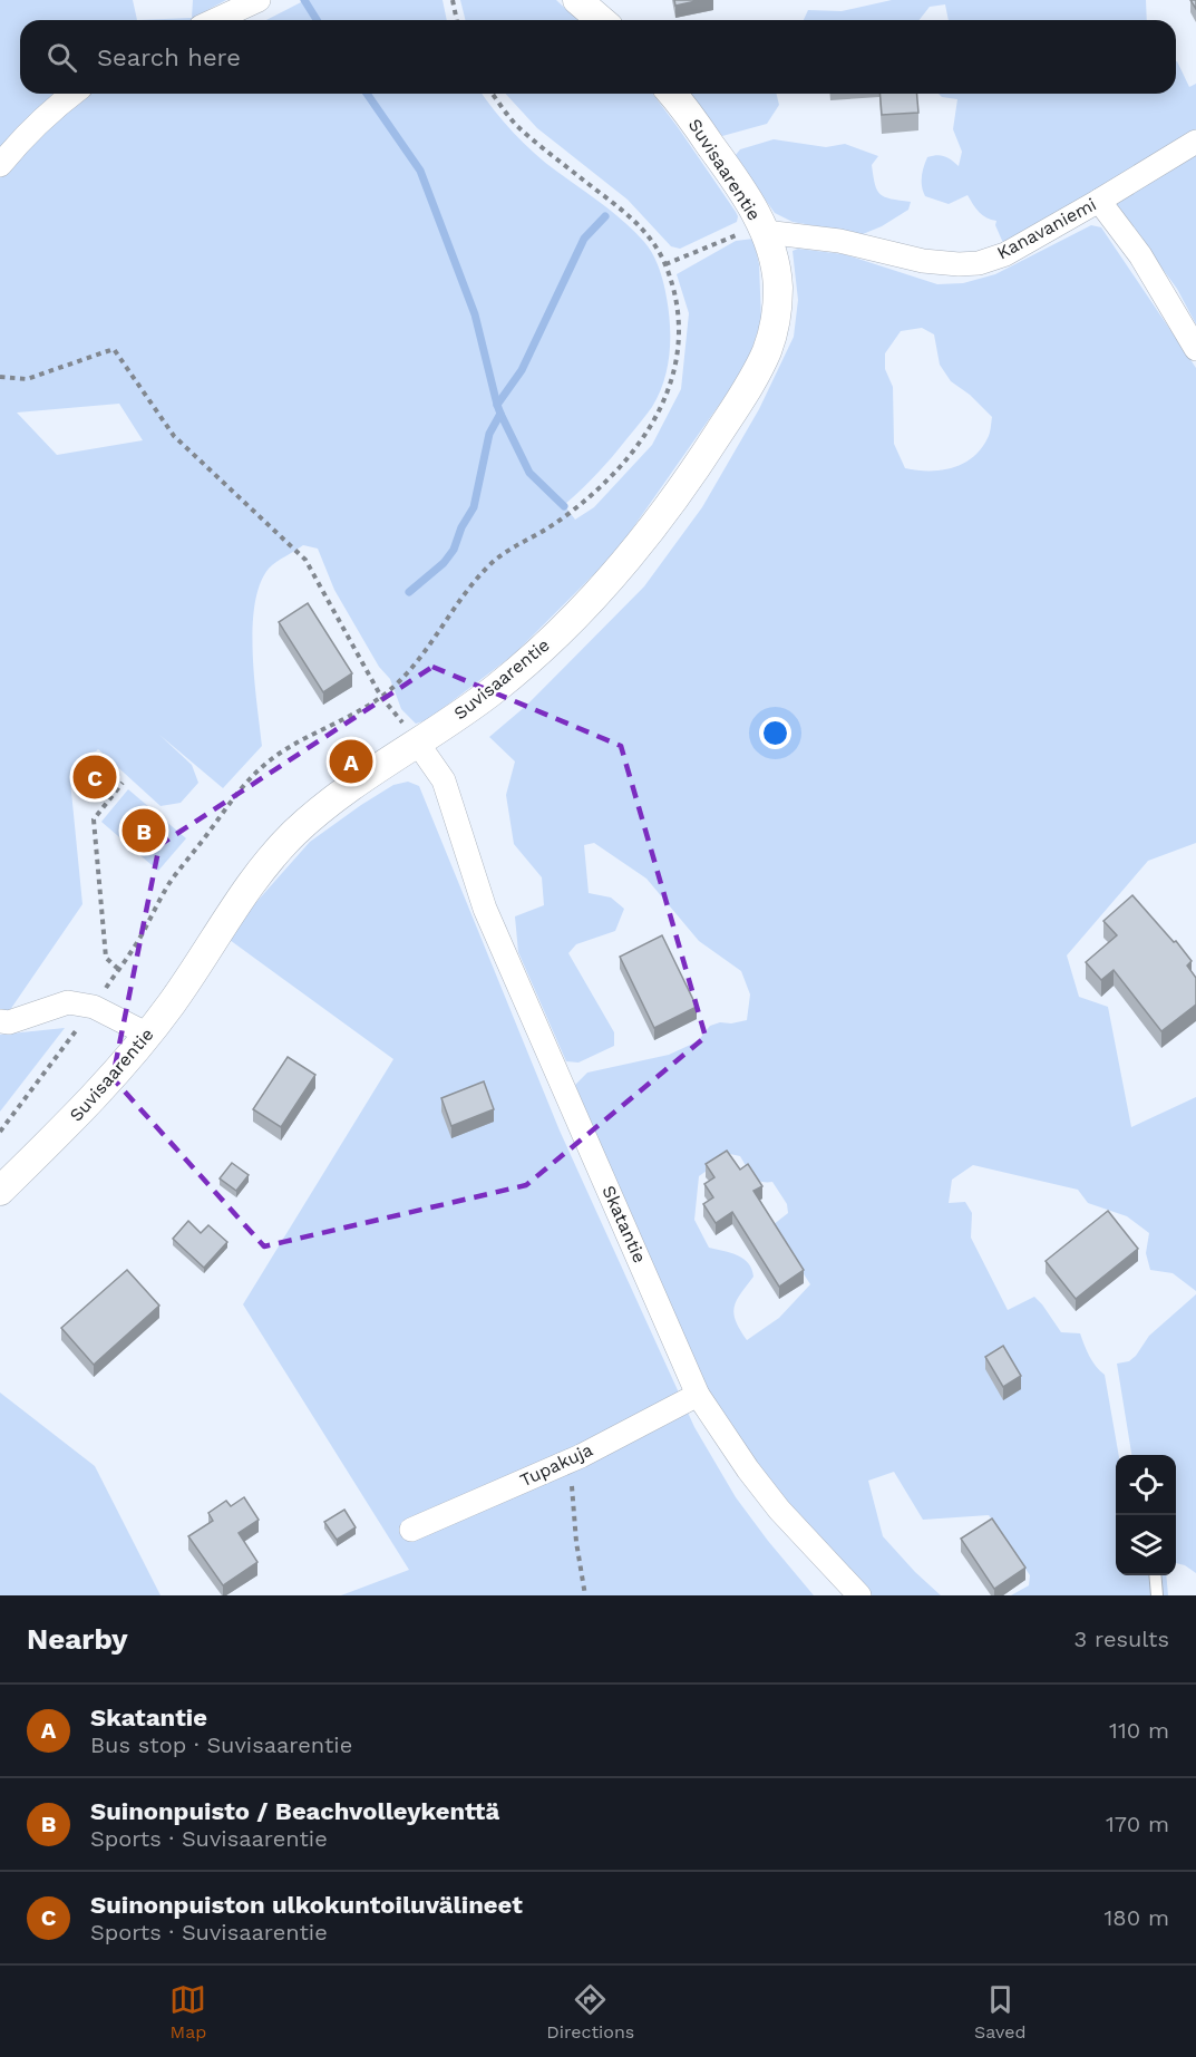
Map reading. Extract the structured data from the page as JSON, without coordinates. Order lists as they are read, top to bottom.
{
  "streets": {
    "street": [
      "Suvisaarentie",
      "Kanavaniemi",
      "Skatantie",
      "Tupakuja"
    ]
  },
  "crossings": [
    ["Suvisaarentie", "Kanavaniemi"],
    ["Suvisaarentie", "Skatantie"],
    ["Skatantie", "Tupakuja"]
  ],
  "page": {
    "search": "Search here",
    "pins": ["A", "C", "B"],
    "heading": ["Nearby", "3 results"],
    "list": [
      {
        "mark": "A",
        "name": "Skatantie",
        "note": "Bus stop · Suvisaarentie",
        "value": "110 m"
      },
      {
        "mark": "B",
        "name": "Suinonpuisto / Beachvolleykenttä",
        "note": "Sports · Suvisaarentie",
        "value": "170 m"
      },
      {
        "mark": "C",
        "name": "Suinonpuiston ulkokuntoiluvälineet",
        "note": "Sports · Suvisaarentie",
        "value": "180 m"
      }
    ],
    "nav": ["Map", "Directions", "Saved"]
  }
}
